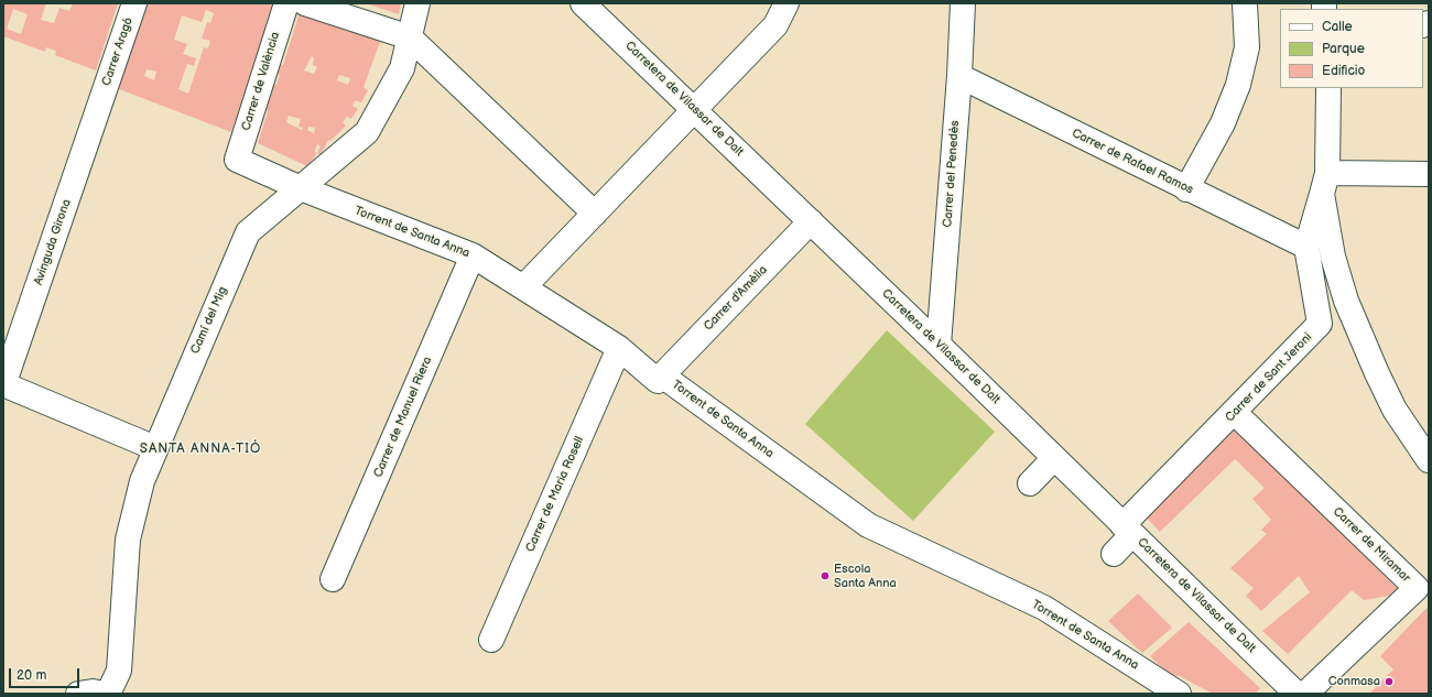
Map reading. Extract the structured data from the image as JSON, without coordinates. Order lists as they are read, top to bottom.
{
  "streets": {
    "street": [
      "Carrer Aragó",
      "Carrer de València",
      "Carretera de Vilassar de Dalt",
      "Carrer de Rafael Ramos",
      "Carrer del Penedès",
      "Torrent de Santa Anna",
      "Avinguda Girona",
      "Carrer d'Amèlia",
      "Camí del Mig",
      "Carrer de Sant Jeroni",
      "Carrer de Manuel Riera",
      "Carrer de Maria Rosell",
      "Carrer de Miramar"
    ]
  },
  "crossings": [
    ["Carrer Aragó", "Avinguda Girona"],
    ["Carrer de València", "Torrent de Santa Anna"],
    ["Carretera de Vilassar de Dalt", "Carrer del Penedès"],
    ["Carretera de Vilassar de Dalt", "Carrer d'Amèlia"],
    ["Carretera de Vilassar de Dalt", "Carrer de Sant Jeroni"],
    ["Carrer de Rafael Ramos", "Carrer del Penedès"],
    ["Carrer de Rafael Ramos", "Carrer de Sant Jeroni"],
    ["Torrent de Santa Anna", "Carrer d'Amèlia"],
    ["Torrent de Santa Anna", "Camí del Mig"],
    ["Torrent de Santa Anna", "Carrer de Manuel Riera"],
    ["Torrent de Santa Anna", "Carrer de Maria Rosell"],
    ["Carrer de Sant Jeroni", "Carrer de Miramar"]
  ],
  "districts": ["SANTA ANNA-TIÓ"],
  "places": ["Escola Santa Anna", "Conmasa"],
  "legend": ["Calle", "Parque", "Edificio"],
  "scale_bar": "20 m"
}
